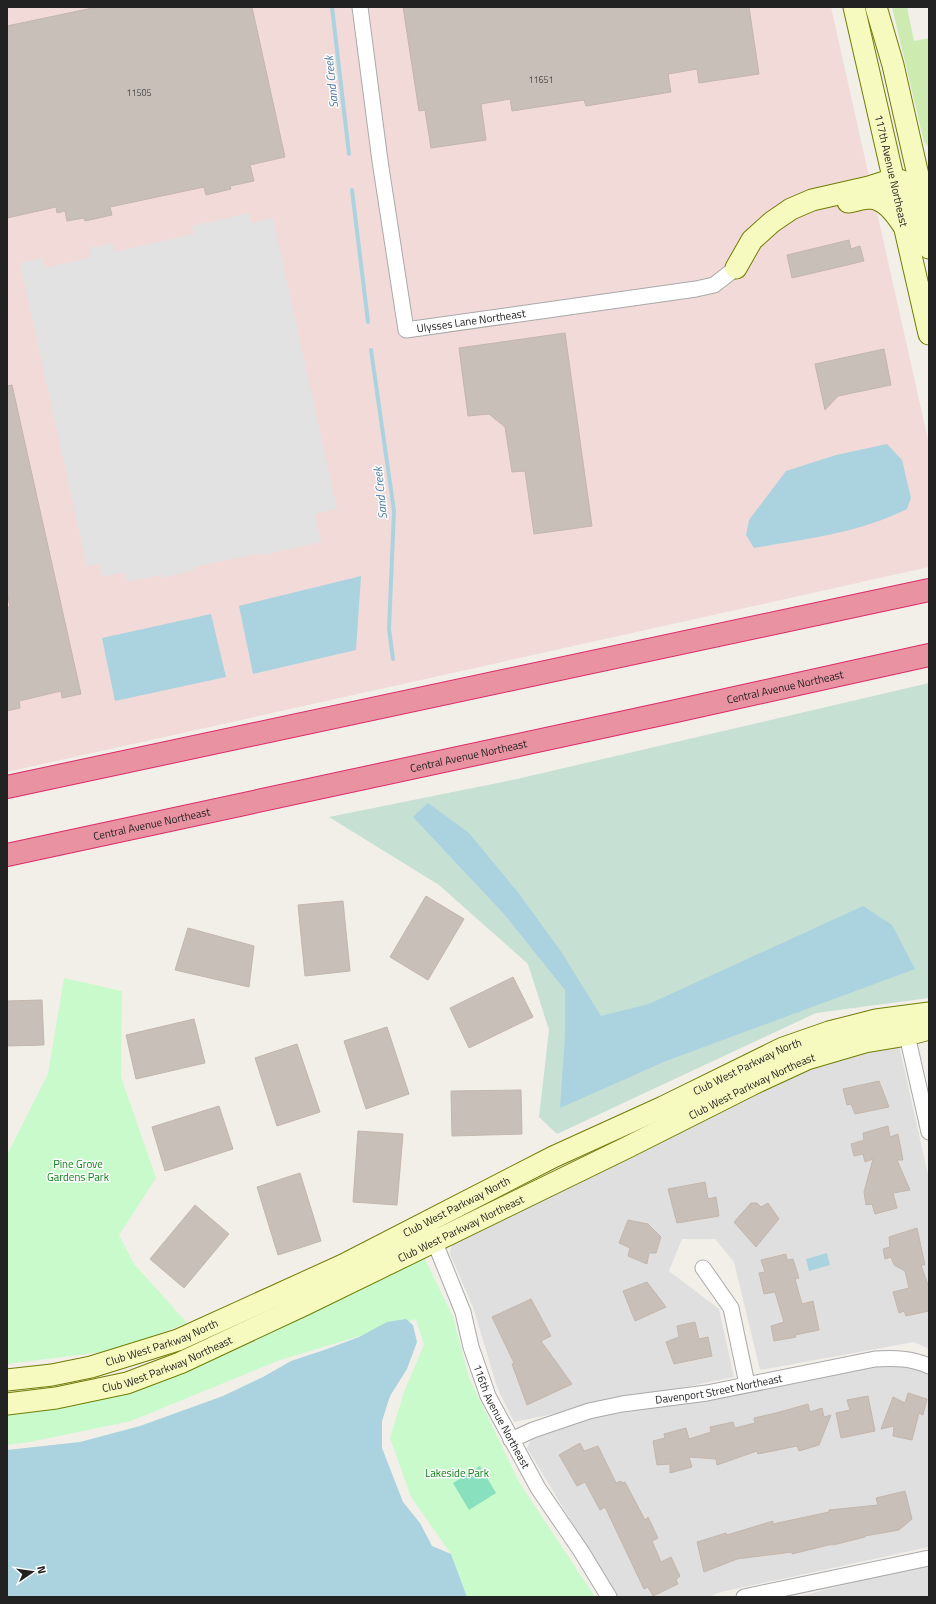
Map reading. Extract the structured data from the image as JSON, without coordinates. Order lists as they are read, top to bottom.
{
  "streets": {
    "highway": ["Central Avenue Northeast"],
    "street": [
      "117th Avenue Northeast",
      "Ulysses Lane Northeast",
      "Club West Parkway North",
      "Club West Parkway Northeast",
      "Davenport Street Northeast",
      "116th Avenue Northeast"
    ]
  },
  "crossings": [
    ["Club West Parkway North", "Club West Parkway Northeast"],
    ["Club West Parkway North", "116th Avenue Northeast"],
    ["Club West Parkway Northeast", "116th Avenue Northeast"],
    ["Davenport Street Northeast", "116th Avenue Northeast"]
  ],
  "water": ["Sand Creek"],
  "parks": ["Pine Grove Gardens Park", "Lakeside Park"],
  "house_numbers": ["11651", "11505"],
  "north": "right"
}
